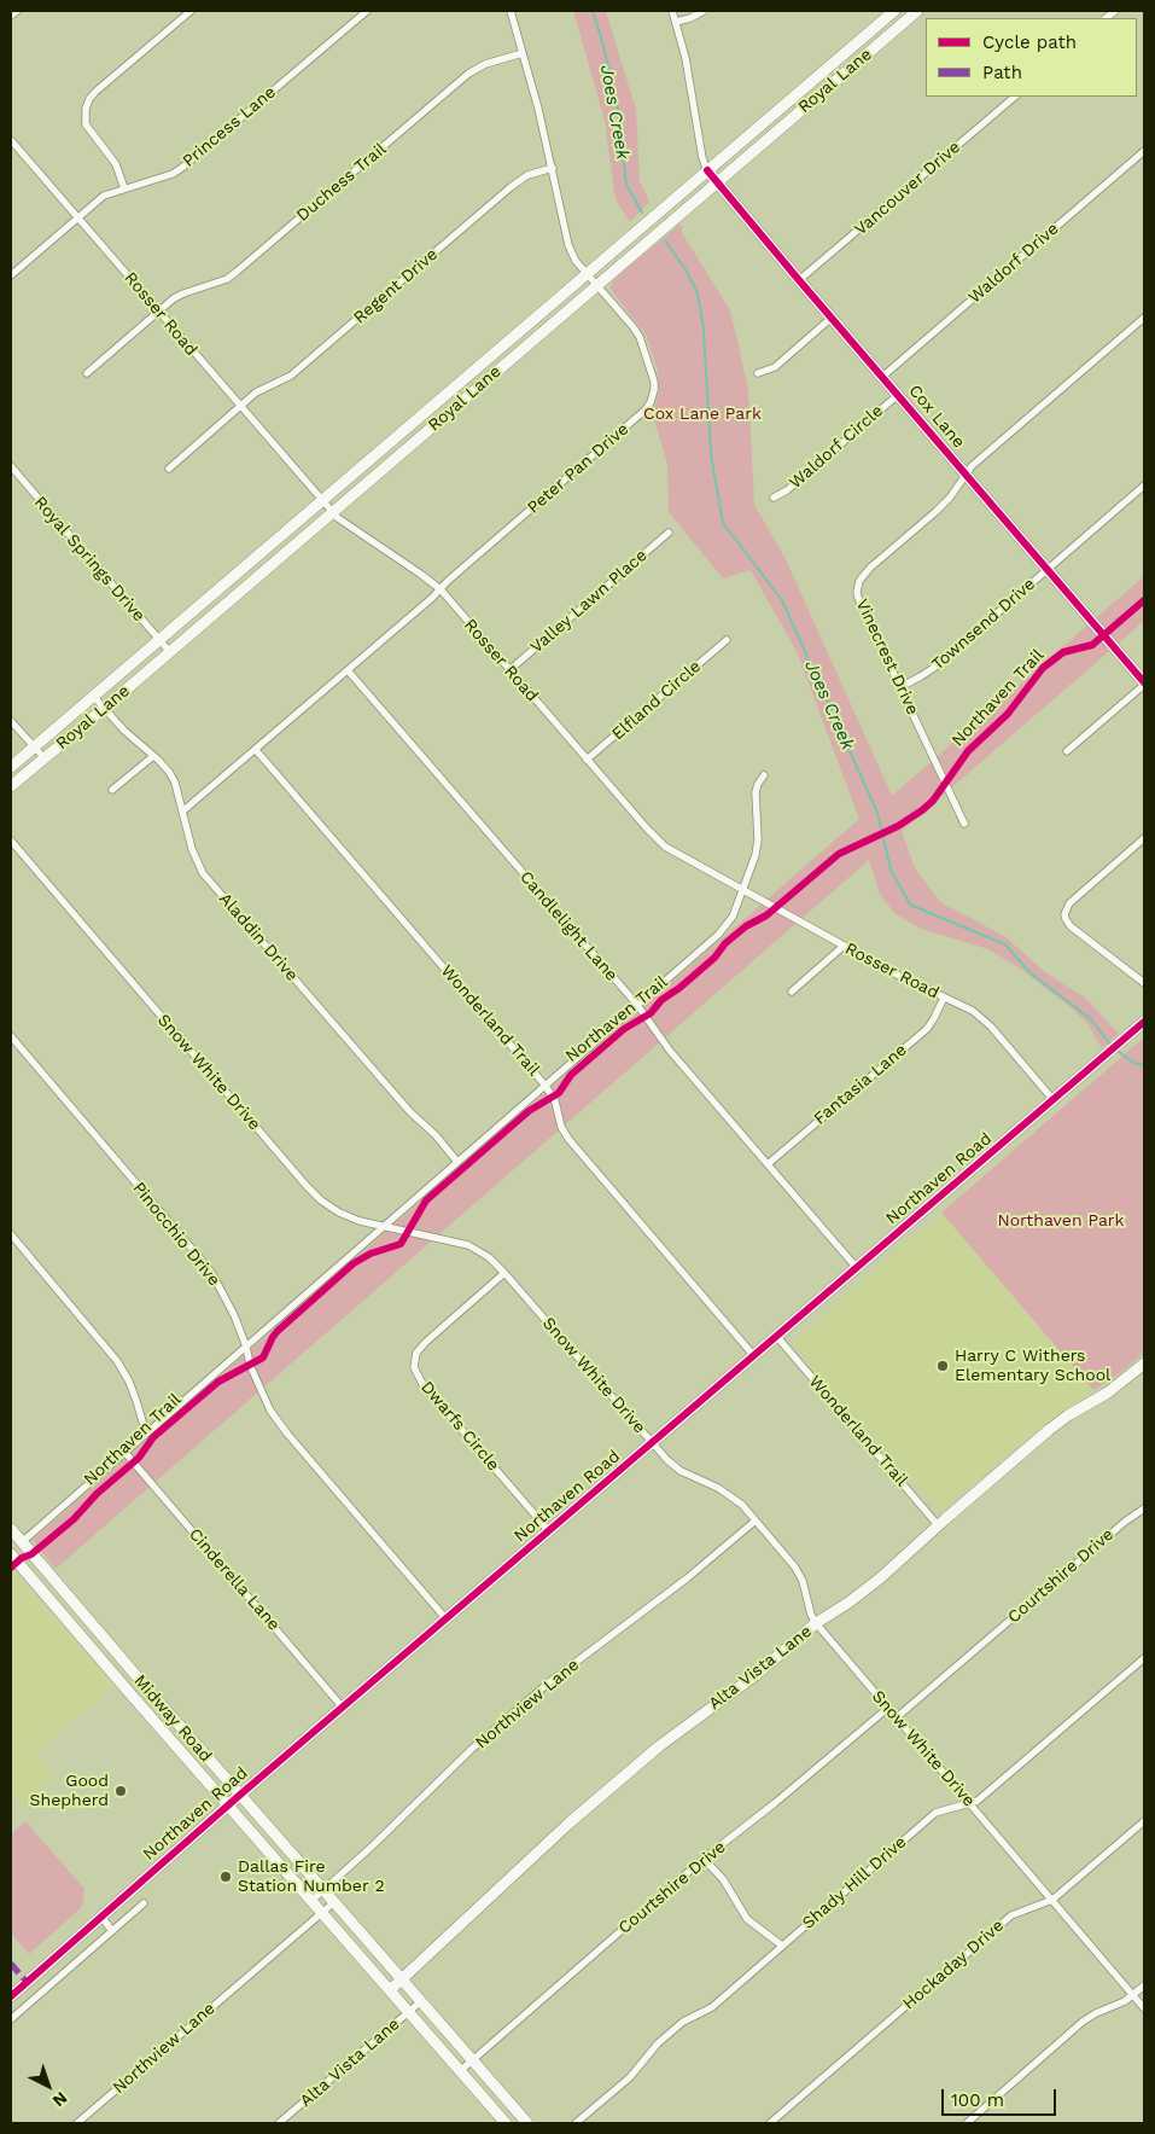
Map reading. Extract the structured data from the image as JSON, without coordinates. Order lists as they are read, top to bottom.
{
  "streets": {
    "main road": [
      "Royal Lane",
      "Cox Lane",
      "Northaven Road",
      "Alta Vista Lane",
      "Midway Road"
    ],
    "street": [
      "Princess Lane",
      "Duchess Trail",
      "Vancouver Drive",
      "Waldorf Drive",
      "Regent Drive",
      "Rosser Road",
      "Waldorf Circle",
      "Peter Pan Drive",
      "Royal Springs Drive",
      "Valley Lawn Place",
      "Townsend Drive",
      "Vinecrest Drive",
      "Elfland Circle",
      "Candlelight Lane",
      "Aladdin Drive",
      "Wonderland Trail",
      "Snow White Drive",
      "Fantasia Lane",
      "Pinocchio Drive",
      "Dwarfs Circle",
      "Courtshire Drive",
      "Cinderella Lane",
      "Northview Lane",
      "Shady Hill Drive",
      "Hockaday Drive"
    ],
    "cycle path": ["Northaven Trail"]
  },
  "crossings": [
    ["Royal Lane", "Rosser Road"],
    ["Royal Lane", "Cox Lane"],
    ["Royal Lane", "Peter Pan Drive"],
    ["Royal Lane", "Royal Springs Drive"],
    ["Royal Lane", "Aladdin Drive"],
    ["Princess Lane", "Rosser Road"],
    ["Duchess Trail", "Rosser Road"],
    ["Duchess Trail", "Peter Pan Drive"],
    ["Vancouver Drive", "Cox Lane"],
    ["Waldorf Drive", "Cox Lane"],
    ["Regent Drive", "Rosser Road"],
    ["Regent Drive", "Peter Pan Drive"],
    ["Rosser Road", "Peter Pan Drive"],
    ["Rosser Road", "Valley Lawn Place"],
    ["Rosser Road", "Elfland Circle"],
    ["Rosser Road", "Fantasia Lane"],
    ["Rosser Road", "Northaven Road"],
    ["Cox Lane", "Waldorf Circle"],
    ["Cox Lane", "Townsend Drive"],
    ["Cox Lane", "Vinecrest Drive"],
    ["Peter Pan Drive", "Candlelight Lane"],
    ["Peter Pan Drive", "Aladdin Drive"],
    ["Peter Pan Drive", "Wonderland Trail"],
    ["Townsend Drive", "Vinecrest Drive"],
    ["Candlelight Lane", "Fantasia Lane"],
    ["Candlelight Lane", "Northaven Road"],
    ["Wonderland Trail", "Northaven Road"],
    ["Wonderland Trail", "Alta Vista Lane"],
    ["Snow White Drive", "Northaven Road"],
    ["Snow White Drive", "Dwarfs Circle"],
    ["Snow White Drive", "Courtshire Drive"],
    ["Snow White Drive", "Alta Vista Lane"],
    ["Snow White Drive", "Northview Lane"],
    ["Snow White Drive", "Shady Hill Drive"],
    ["Snow White Drive", "Hockaday Drive"],
    ["Northaven Road", "Pinocchio Drive"],
    ["Northaven Road", "Dwarfs Circle"],
    ["Northaven Road", "Cinderella Lane"],
    ["Northaven Road", "Midway Road"],
    ["Courtshire Drive", "Midway Road"],
    ["Alta Vista Lane", "Midway Road"],
    ["Northview Lane", "Midway Road"]
  ],
  "water": ["Joes Creek"],
  "parks": ["Cox Lane Park", "Northaven Park"],
  "places": ["Harry C Withers Elementary School", "Good Shepherd", "Dallas Fire Station Number 2"],
  "legend": ["Cycle path", "Path"],
  "scale_bar": "100 m",
  "north": "bottom right"
}
